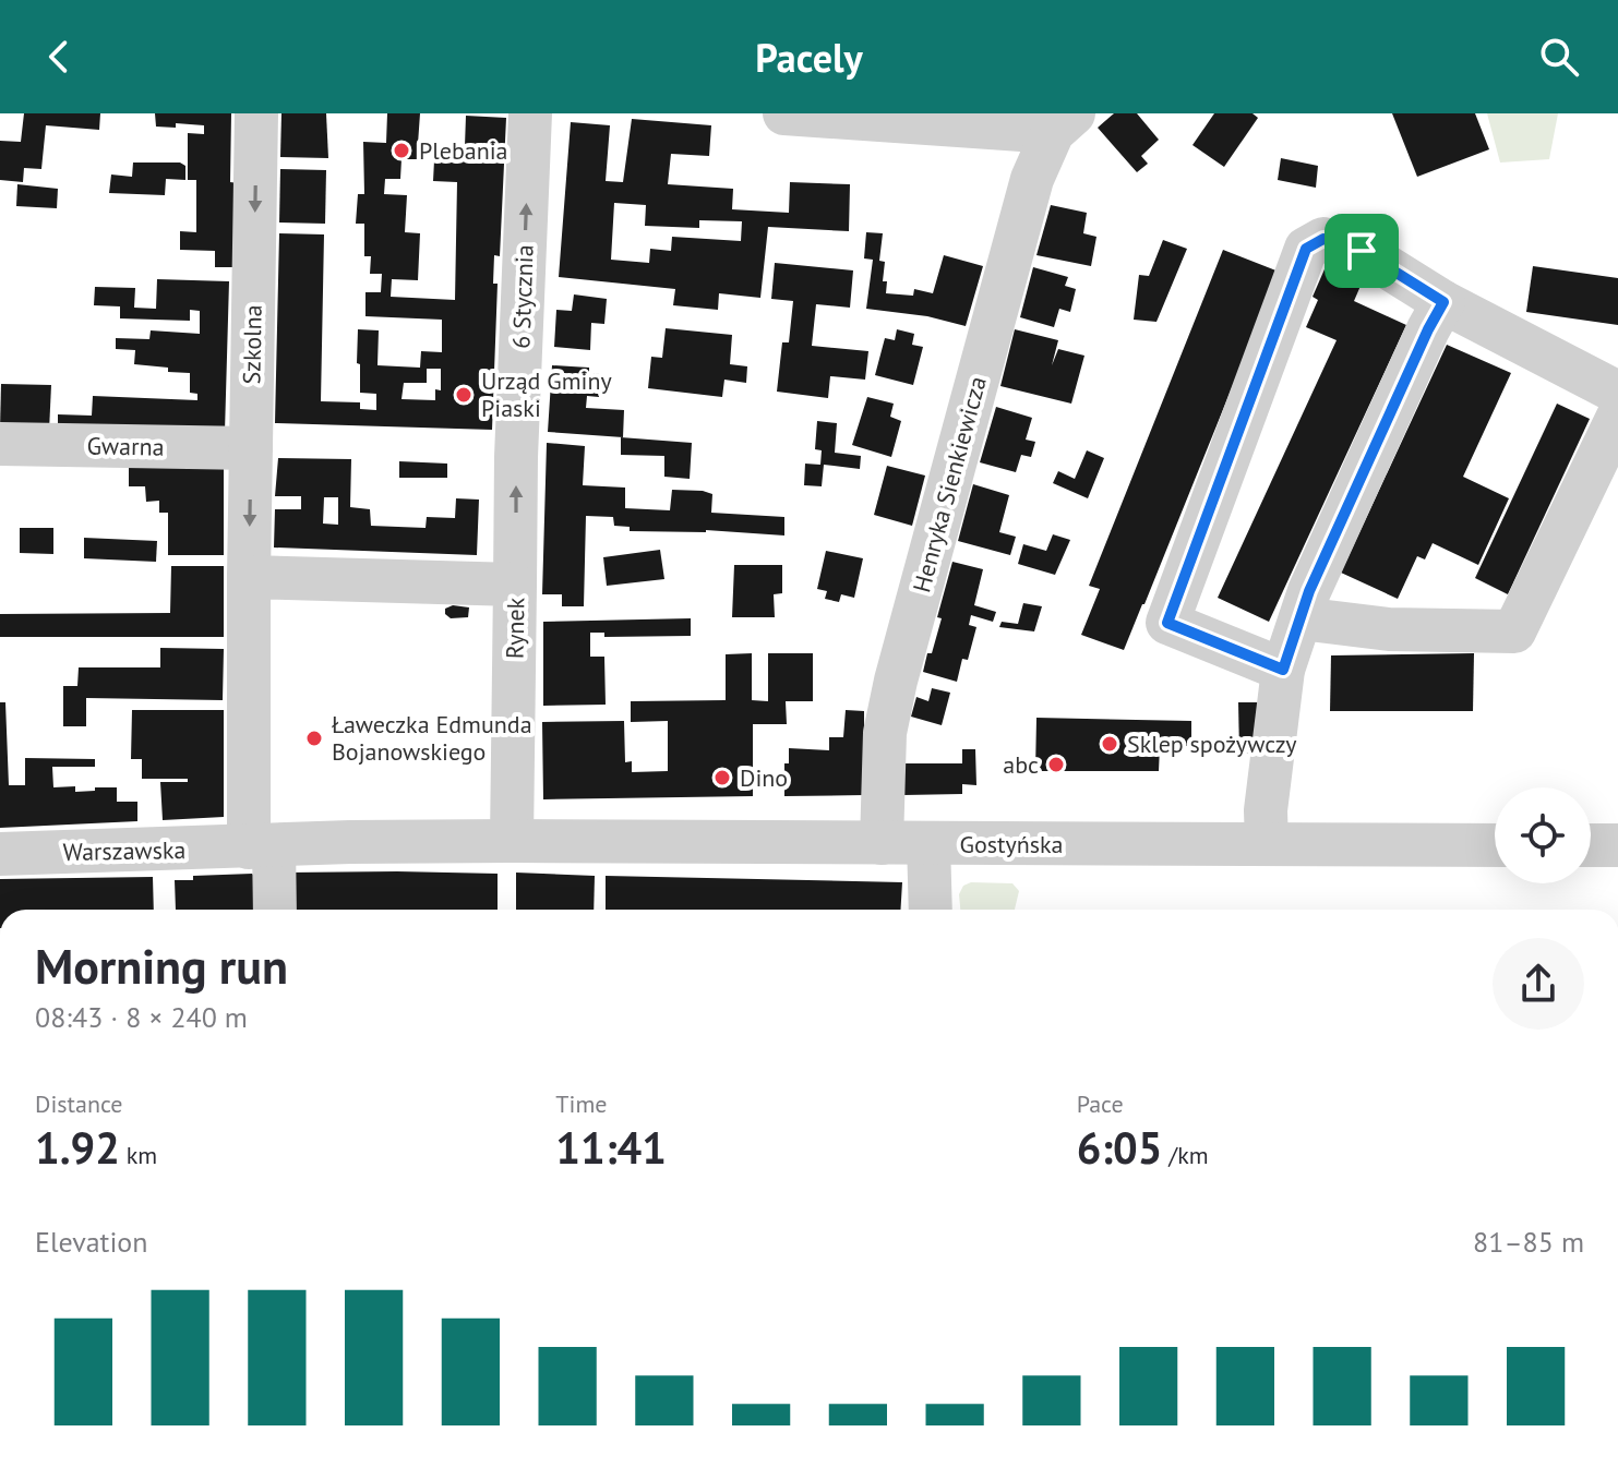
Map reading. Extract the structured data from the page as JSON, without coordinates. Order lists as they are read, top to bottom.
{
  "streets": {
    "street": [
      "6 Stycznia",
      "Szkolna",
      "Gwarna",
      "Henryka Sienkiewicza",
      "Rynek",
      "Gostyńska",
      "Warszawska"
    ]
  },
  "crossings": [
    ["6 Stycznia", "Rynek"],
    ["Szkolna", "Gwarna"],
    ["Szkolna", "Rynek"],
    ["Henryka Sienkiewicza", "Gostyńska"],
    ["Rynek", "Gostyńska"]
  ],
  "one_way": ["6 Stycznia", "Szkolna"],
  "places": [
    "Plebania",
    "Urząd Gminy Piaski",
    "Ławeczka Edmunda Bojanowskiego",
    "Sklep spożywczy",
    "abc",
    "Dino"
  ],
  "page": {
    "header": "Pacely",
    "heading": ["Morning run", "08:43 · 8 × 240 m"],
    "stats": [
      ["Distance", "1.92 km"],
      ["Time", "11:41"],
      ["Pace", "6:05 /km"]
    ],
    "chart": ["Elevation", "81–85 m"]
  }
}
